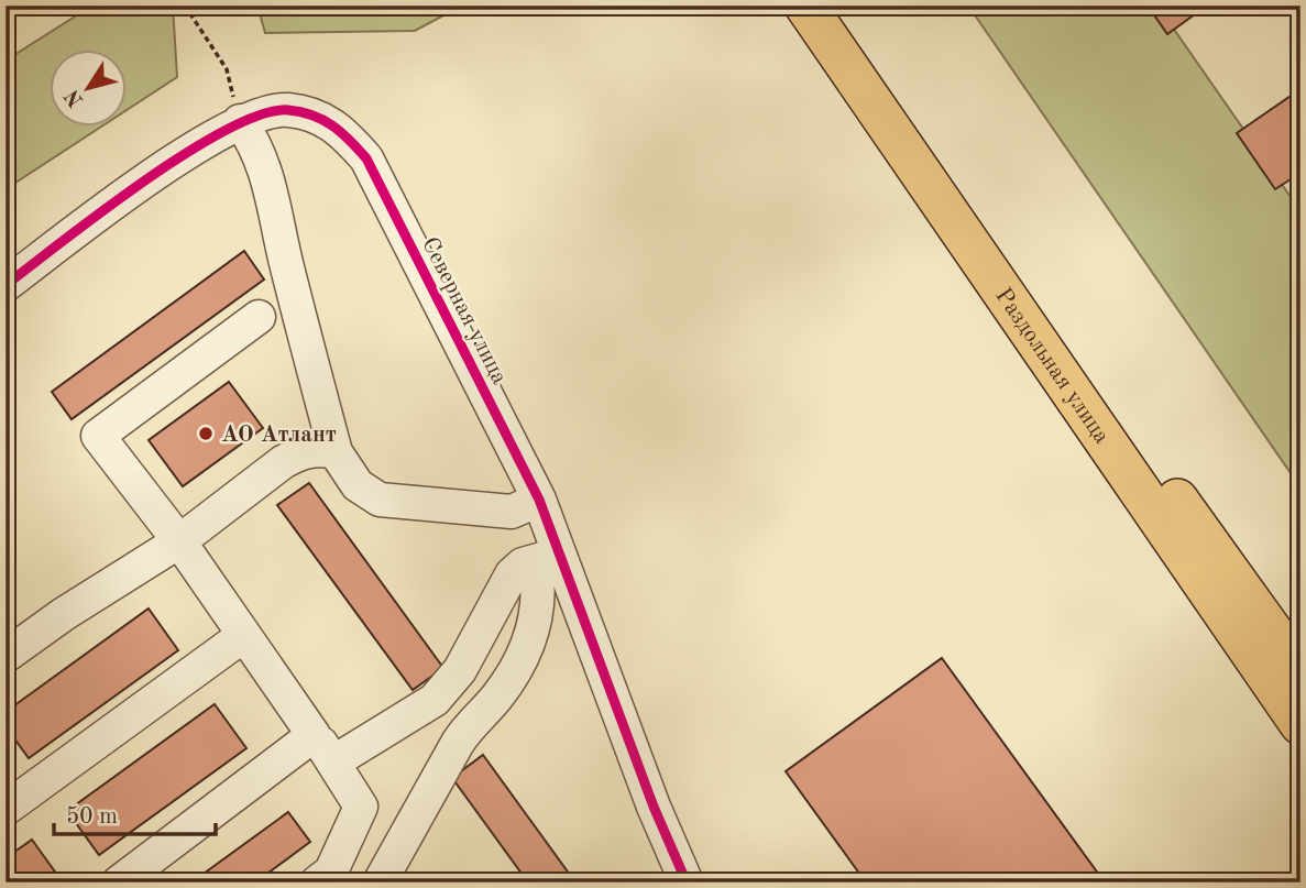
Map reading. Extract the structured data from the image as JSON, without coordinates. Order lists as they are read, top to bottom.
{
  "streets": {
    "main road": ["Раздольная улица"],
    "street": ["Северная улица"]
  },
  "places": ["АО Атлант"],
  "scale_bar": "50 m",
  "north": "bottom left"
}
